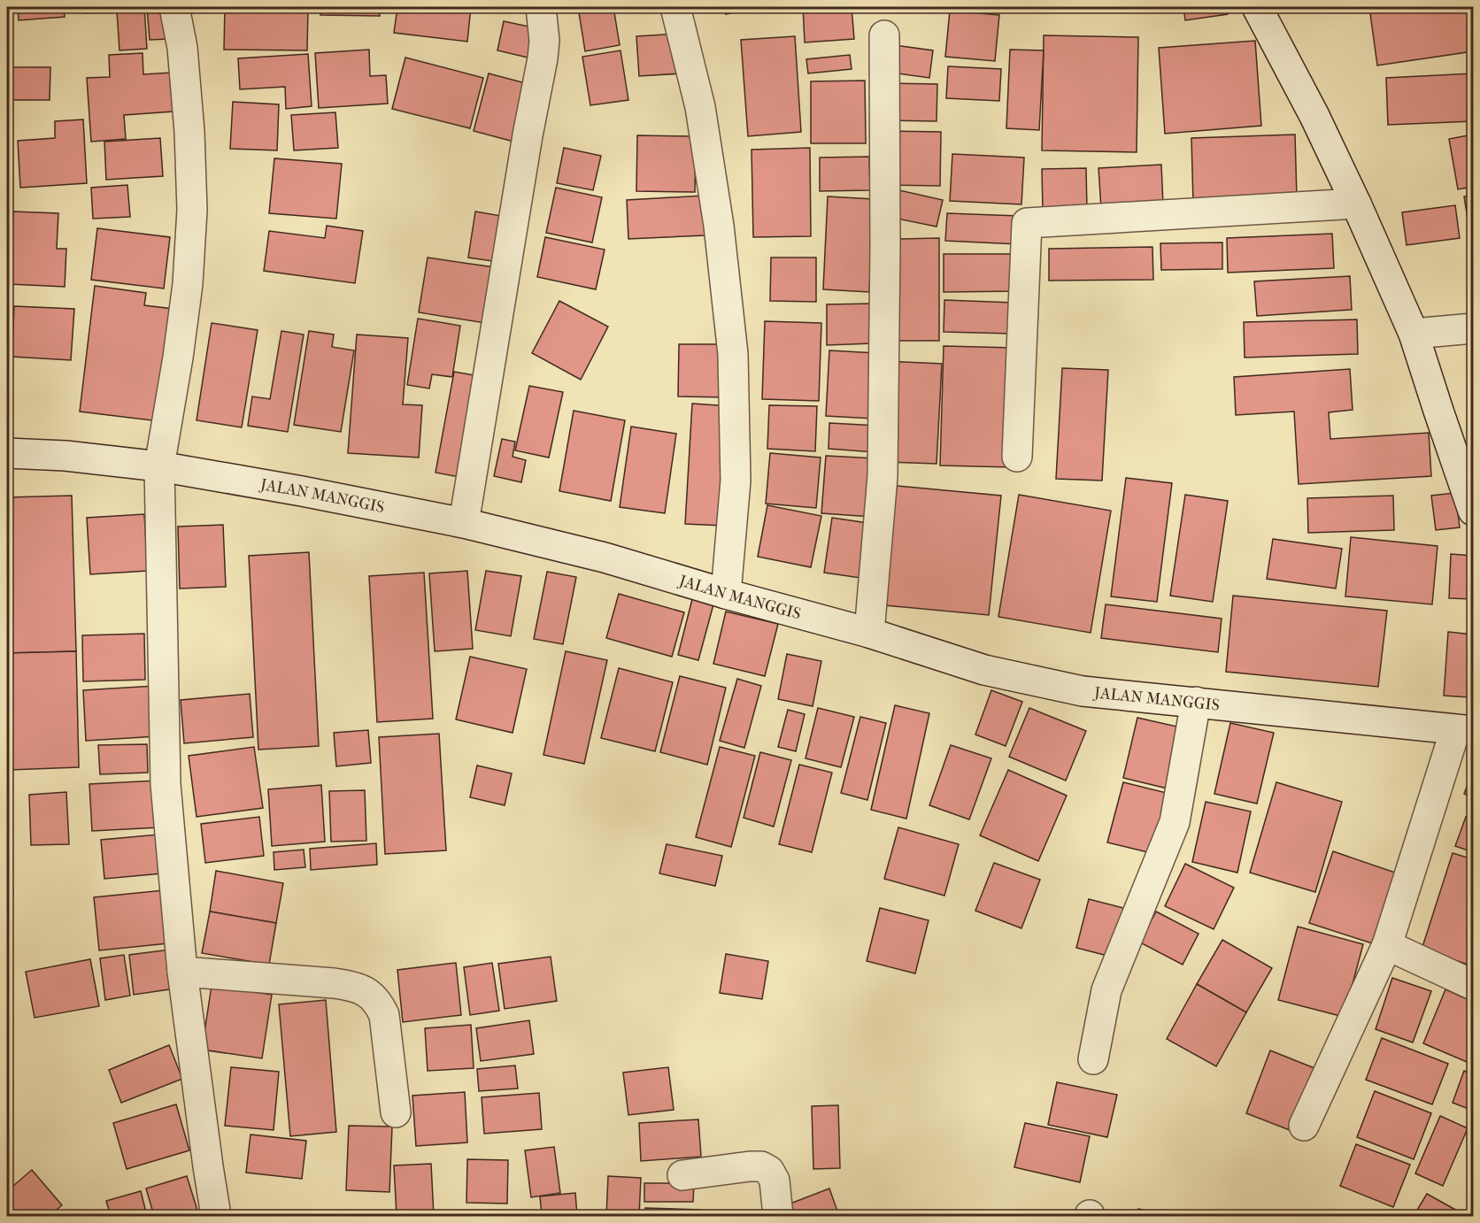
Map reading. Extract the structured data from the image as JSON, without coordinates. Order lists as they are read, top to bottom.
{
  "streets": {
    "street": ["JALAN MANGGIS"]
  }
}
